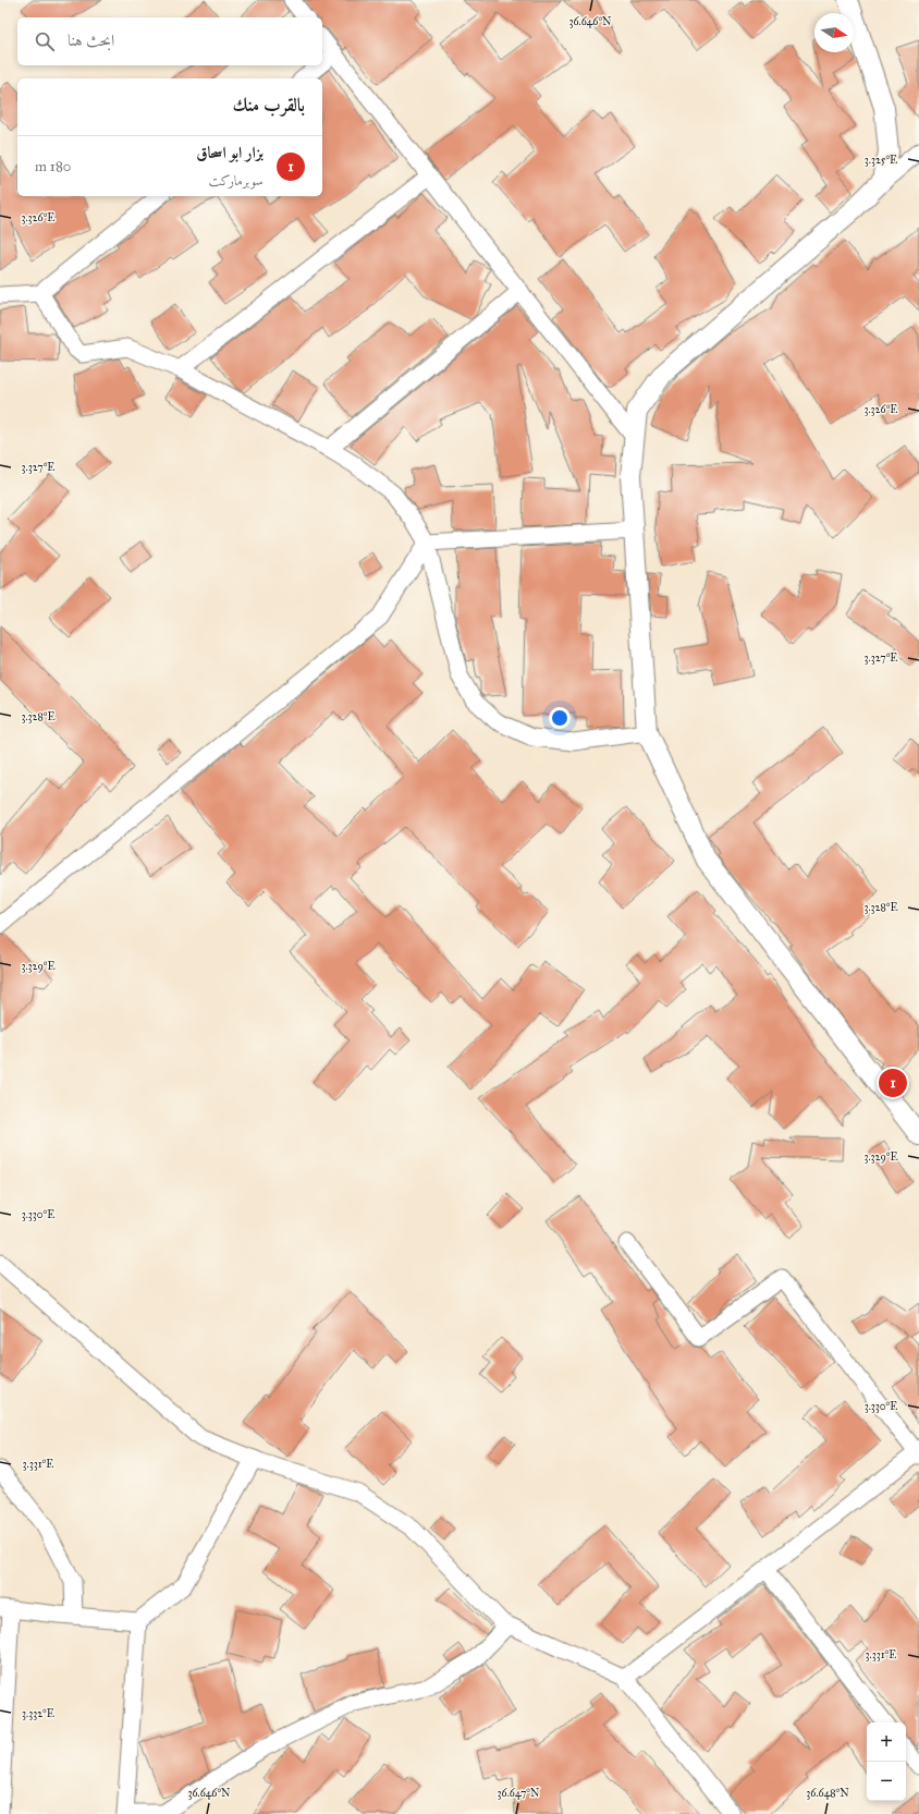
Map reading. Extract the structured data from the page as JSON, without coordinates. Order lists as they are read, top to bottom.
{
  "north": "right",
  "page": {
    "search": "ابحث هنا",
    "heading": "بالقرب منك",
    "list": [
      {
        "mark": "1",
        "name": "بزار ابو اسحاق",
        "note": "سوبرماركت",
        "value": "180 m"
      }
    ],
    "pins": "1",
    "map_buttons": ["+", "−"]
  },
  "coordinates": [
    "36.646°N",
    "3.325°E",
    "3.326°E",
    "3.327°E",
    "3.328°E",
    "3.329°E",
    "3.330°E",
    "3.331°E",
    "3.332°E",
    "36.647°N",
    "36.648°N"
  ]
}
